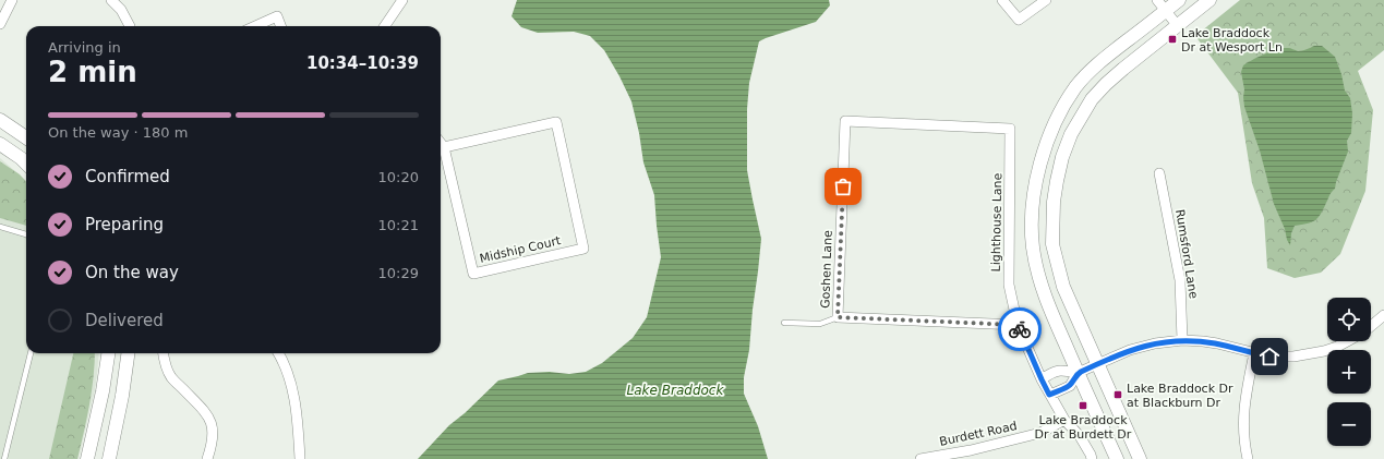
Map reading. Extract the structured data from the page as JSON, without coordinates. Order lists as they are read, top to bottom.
{
  "streets": {
    "street": [
      "Lighthouse Lane",
      "Midship Court",
      "Rumsford Lane",
      "Goshen Lane",
      "Burdett Road"
    ]
  },
  "crossings": [
    ["Lighthouse Lane", "Goshen Lane"],
    ["Lighthouse Lane", "Burdett Road"]
  ],
  "water": ["Lake Braddock"],
  "places": {
    "transit": ["Lake Braddock Dr at Wesport Ln", "Lake Braddock Dr at Blackburn Dr", "Lake Braddock Dr at Burdett Dr"]
  },
  "page": {
    "heading": ["2 min", "Arriving in", "10:34–10:39"],
    "bar": "On the way · 180 m",
    "list": [
      ["Confirmed", "10:20"],
      ["Preparing", "10:21"],
      ["On the way", "10:29"],
      "Delivered"
    ],
    "map_buttons": ["+", "−"]
  }
}
